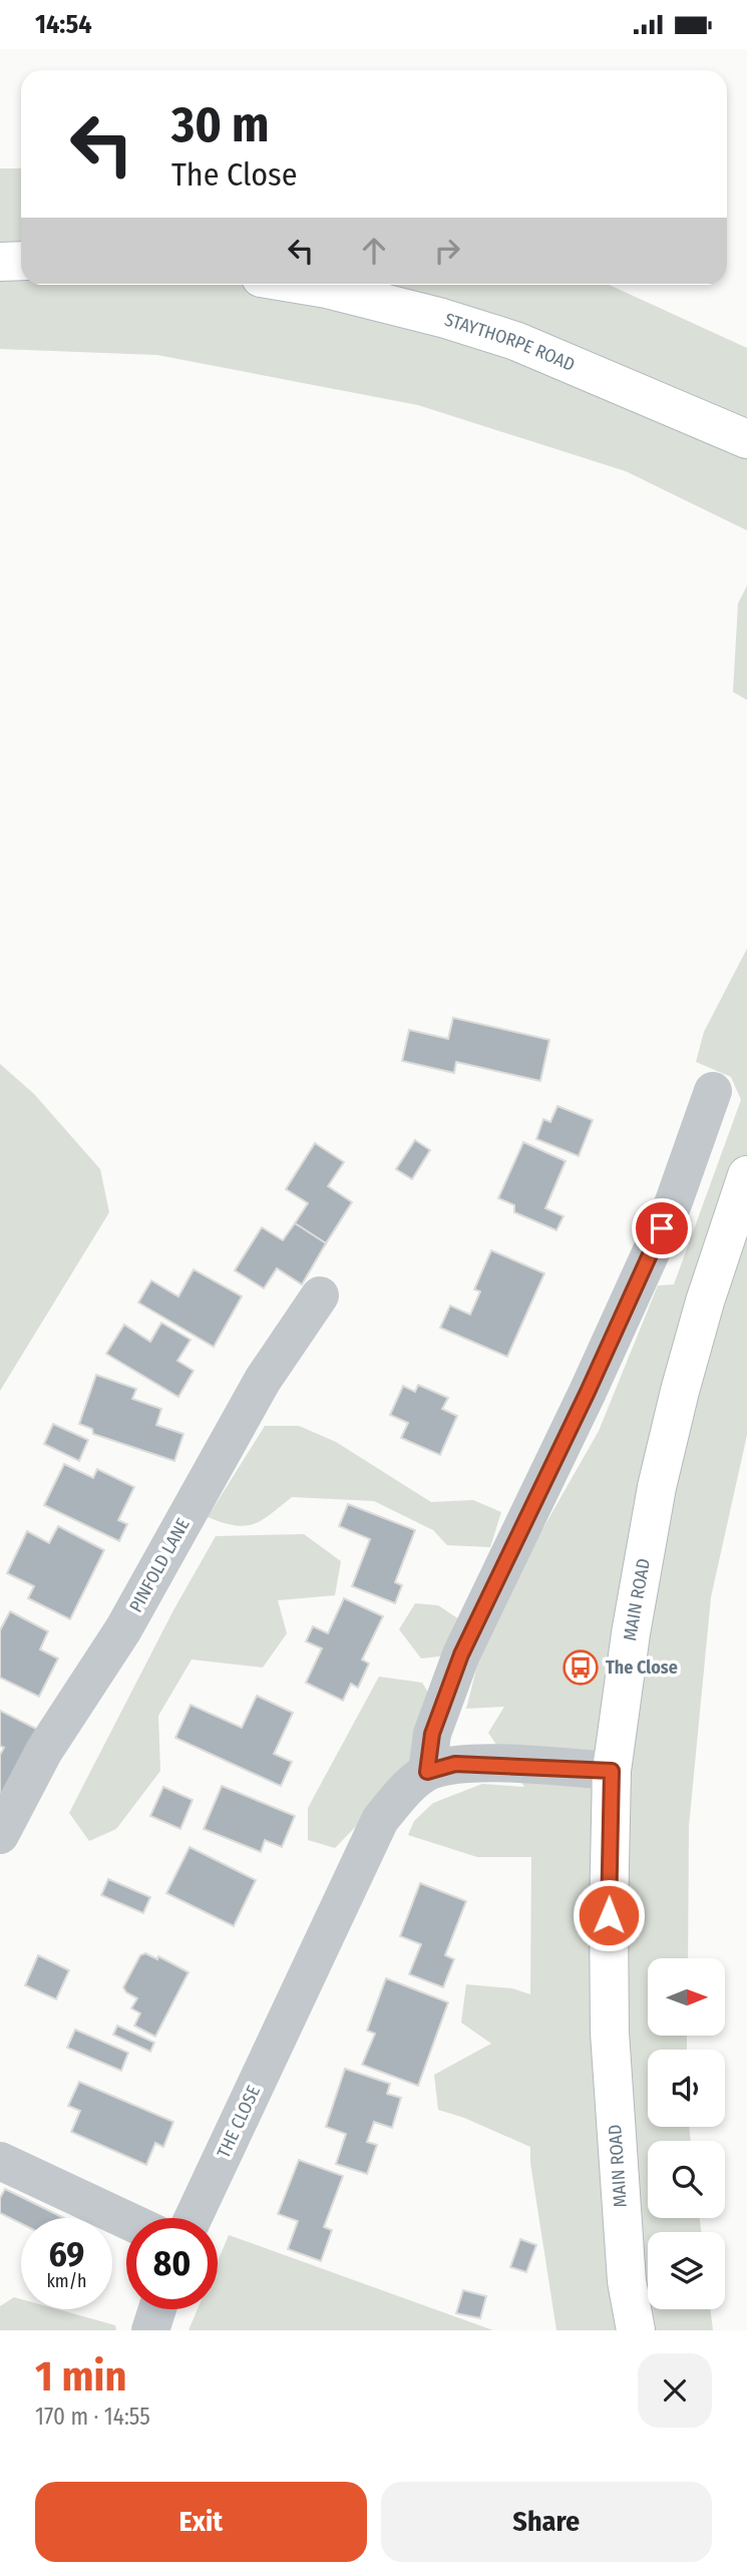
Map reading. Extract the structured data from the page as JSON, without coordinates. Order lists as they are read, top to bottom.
{
  "streets": {
    "main road": ["STAYTHORPE ROAD", "MAIN ROAD"],
    "street": ["PINFOLD LANE", "THE CLOSE"]
  },
  "crossings": [
    ["MAIN ROAD", "THE CLOSE"]
  ],
  "places": {
    "bus stop": ["The Close"]
  },
  "north": "right",
  "page": {
    "status": "14:54",
    "turn": ["30 m", "The Close"],
    "speed": "69 km/h",
    "limit": "80",
    "heading": ["1 min", "170 m · 14:55"],
    "buttons": ["Exit", "Share"]
  }
}
